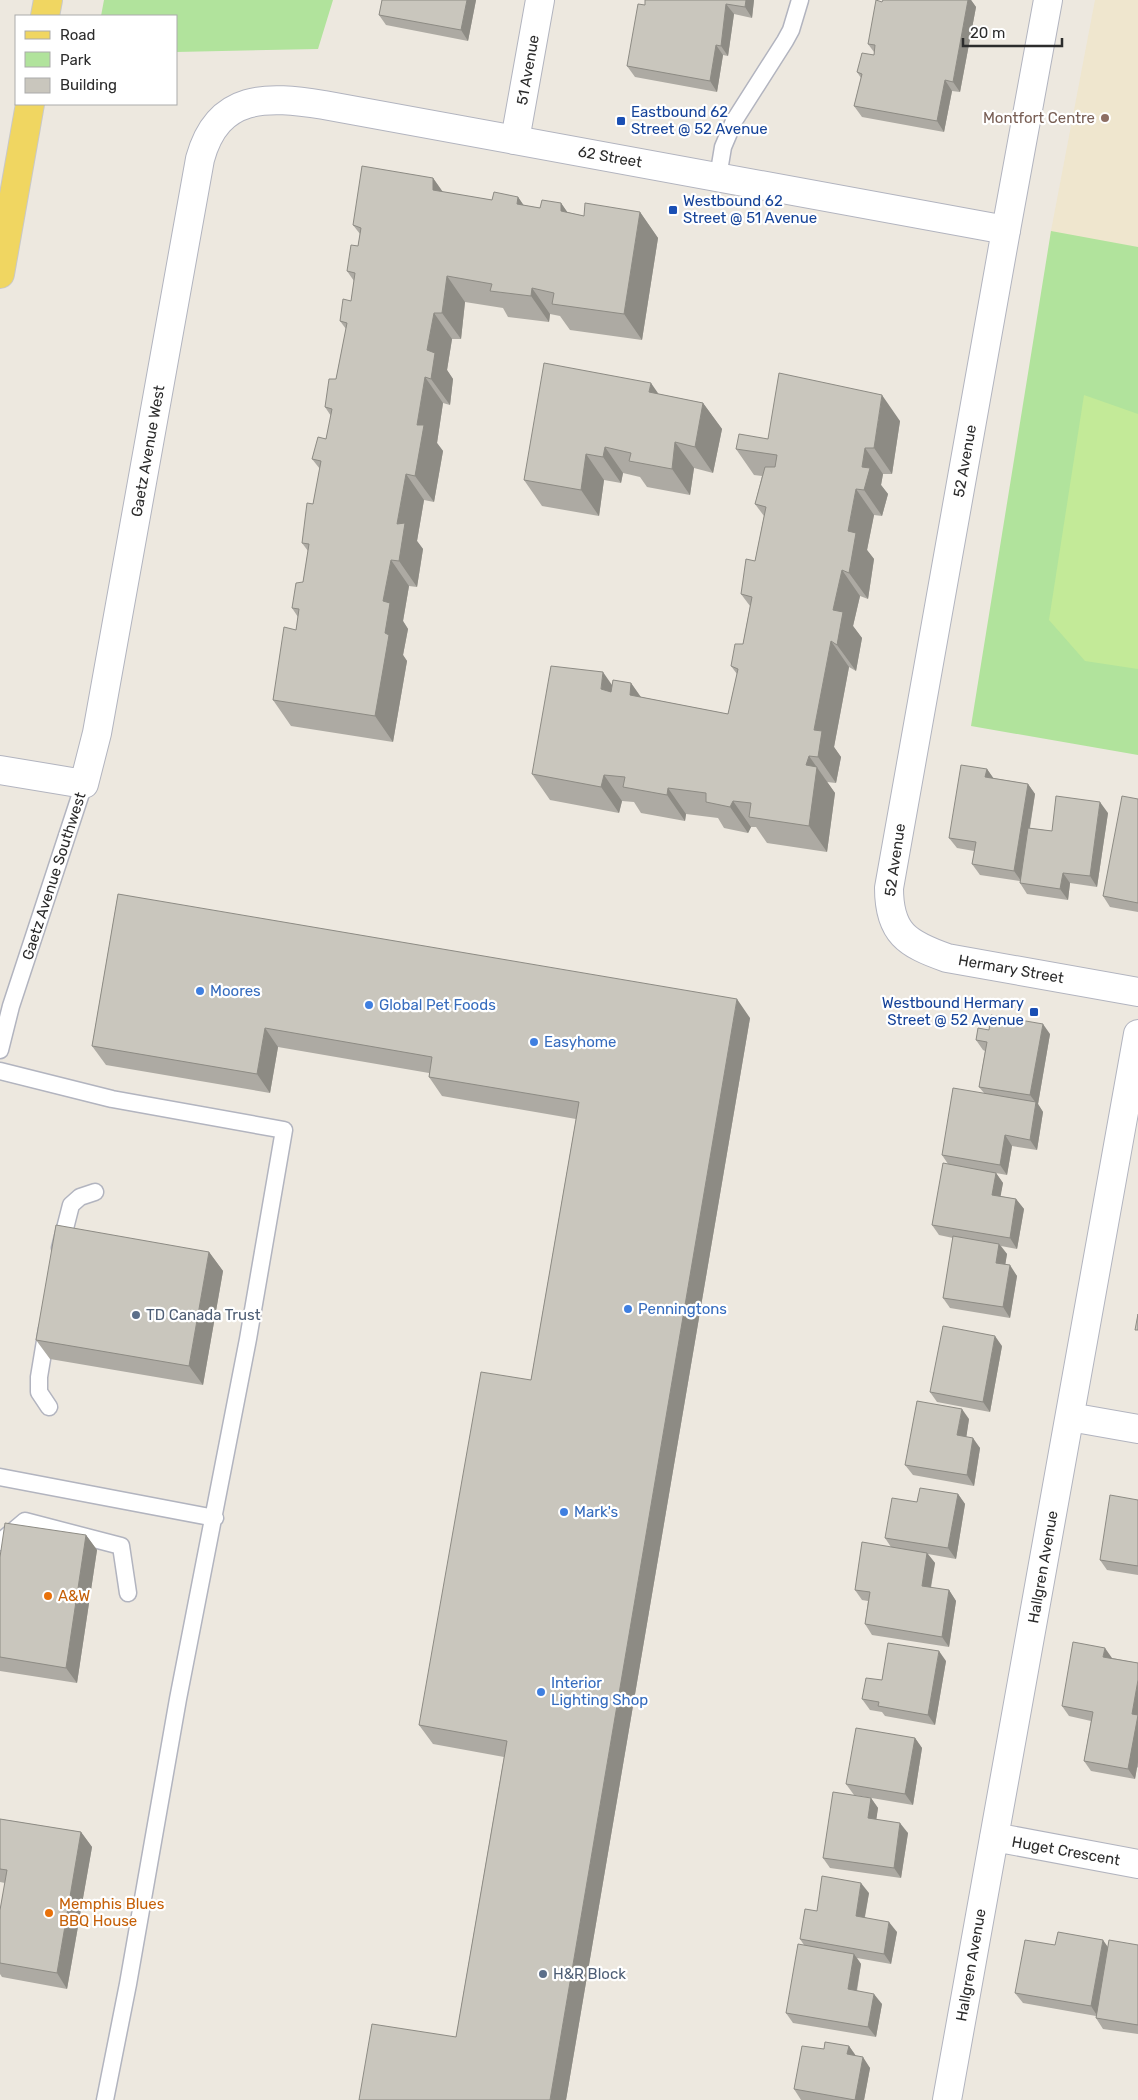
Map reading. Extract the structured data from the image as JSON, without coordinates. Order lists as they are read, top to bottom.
{
  "streets": {
    "street": [
      "51 Avenue",
      "62 Street",
      "Gaetz Avenue West",
      "52 Avenue",
      "Gaetz Avenue Southwest",
      "Hermary Street",
      "Hallgren Avenue",
      "Huget Crescent"
    ]
  },
  "crossings": [
    ["51 Avenue", "62 Street"],
    ["62 Street", "Gaetz Avenue West"],
    ["62 Street", "52 Avenue"],
    ["Gaetz Avenue West", "Gaetz Avenue Southwest"],
    ["52 Avenue", "Hermary Street"],
    ["Hallgren Avenue", "Huget Crescent"]
  ],
  "places": {
    "other": [
      "Montfort Centre",
      "Moores",
      "Global Pet Foods",
      "Easyhome",
      "Penningtons",
      "TD Canada Trust",
      "Mark's",
      "A&W",
      "Interior Lighting Shop",
      "Memphis Blues BBQ House",
      "H&R Block"
    ],
    "transit": ["Eastbound 62 Street @ 52 Avenue", "Westbound 62 Street @ 51 Avenue", "Westbound Hermary Street @ 52 Avenue"]
  },
  "legend": ["Road", "Park", "Building"],
  "scale_bar": "20 m"
}
